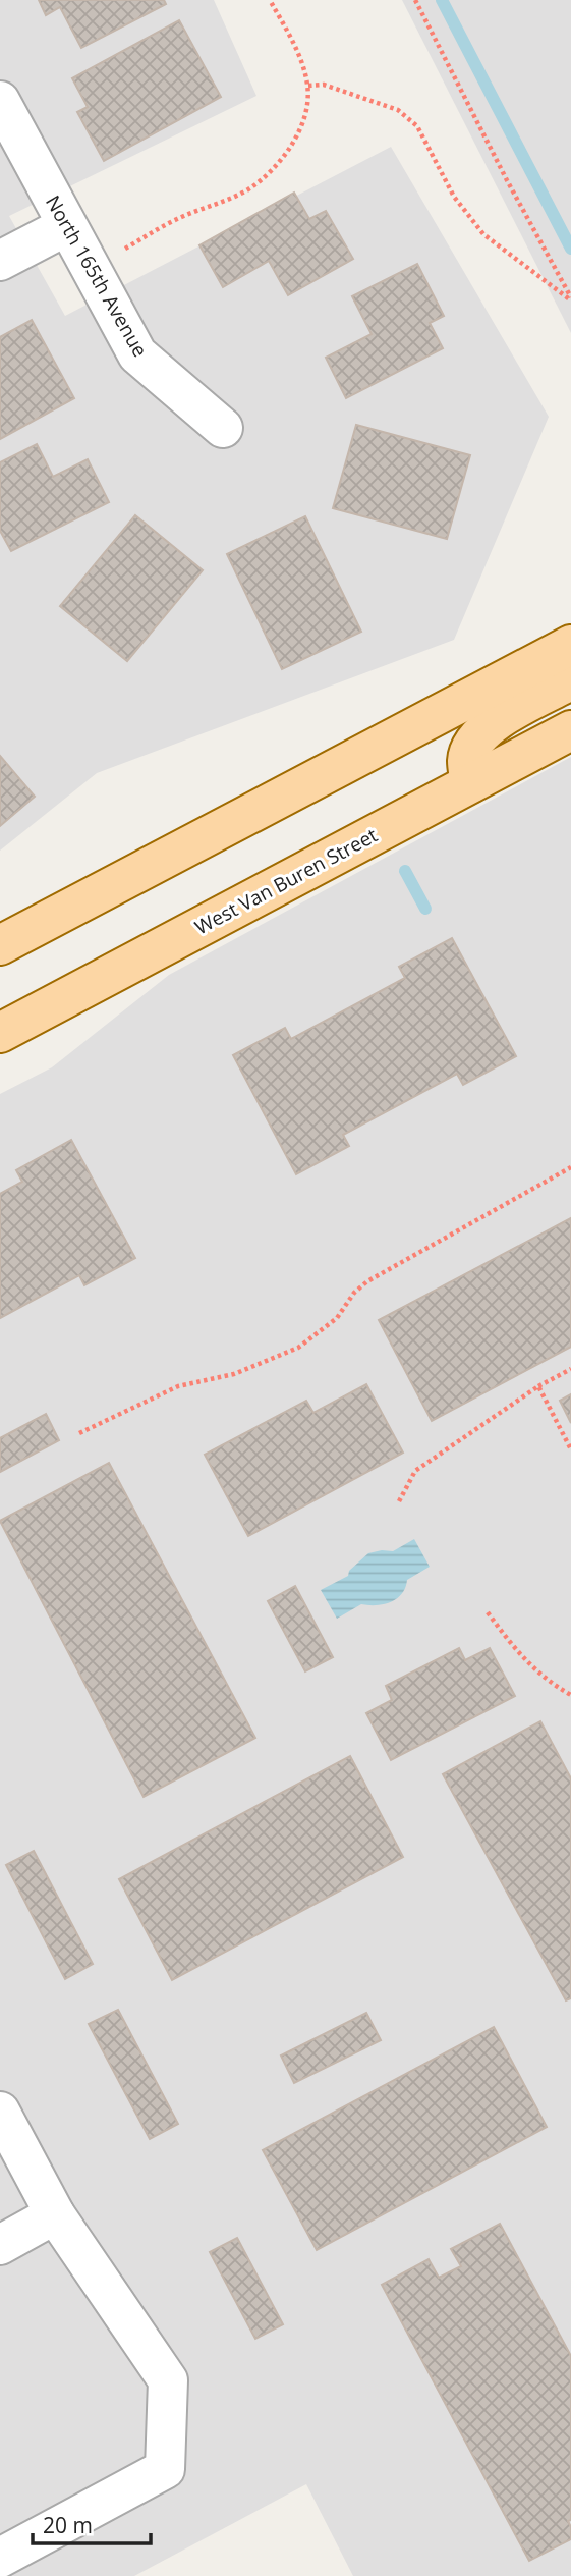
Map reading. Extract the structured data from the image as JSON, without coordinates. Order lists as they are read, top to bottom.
{
  "streets": {
    "main road": ["West Van Buren Street"],
    "street": ["North 165th Avenue"]
  },
  "scale_bar": "20 m"
}
